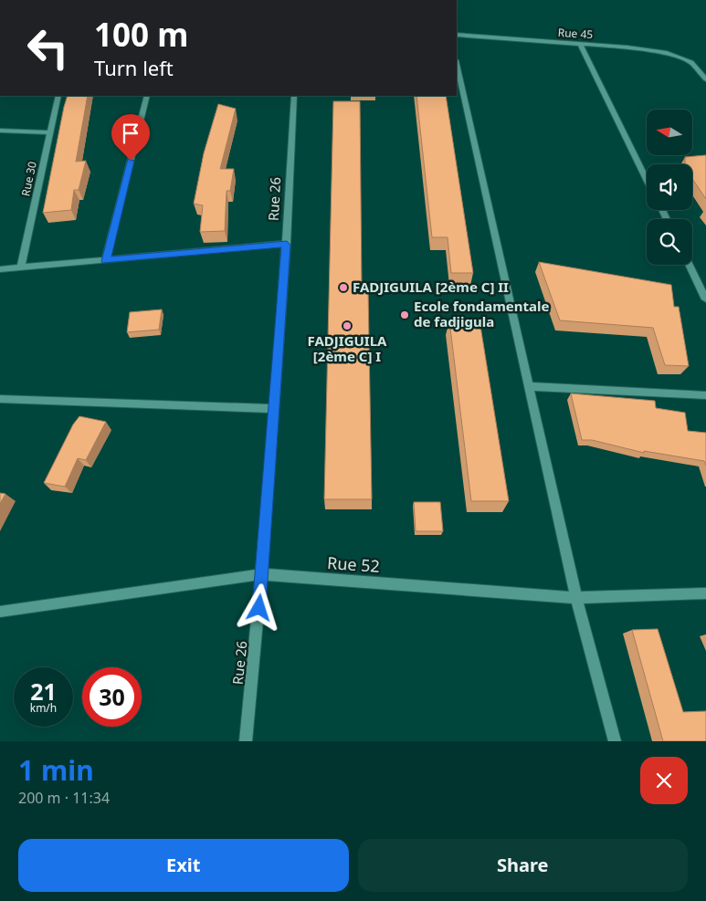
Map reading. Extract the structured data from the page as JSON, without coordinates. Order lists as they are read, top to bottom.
{
  "streets": {
    "street": [
      "Rue 45",
      "Rue 30",
      "Rue 26",
      "Rue 52"
    ]
  },
  "crossings": [
    ["Rue 26", "Rue 52"]
  ],
  "places": ["FADJIGUILA [2ème C] II", "Ecole fondamentale de fadjigula", "FADJIGUILA [2ème C] I"],
  "north": "left",
  "page": {
    "turn": ["100 m", "Turn left"],
    "speed": "21 km/h",
    "limit": "30",
    "heading": ["1 min", "200 m · 11:34"],
    "buttons": ["Exit", "Share"]
  }
}
